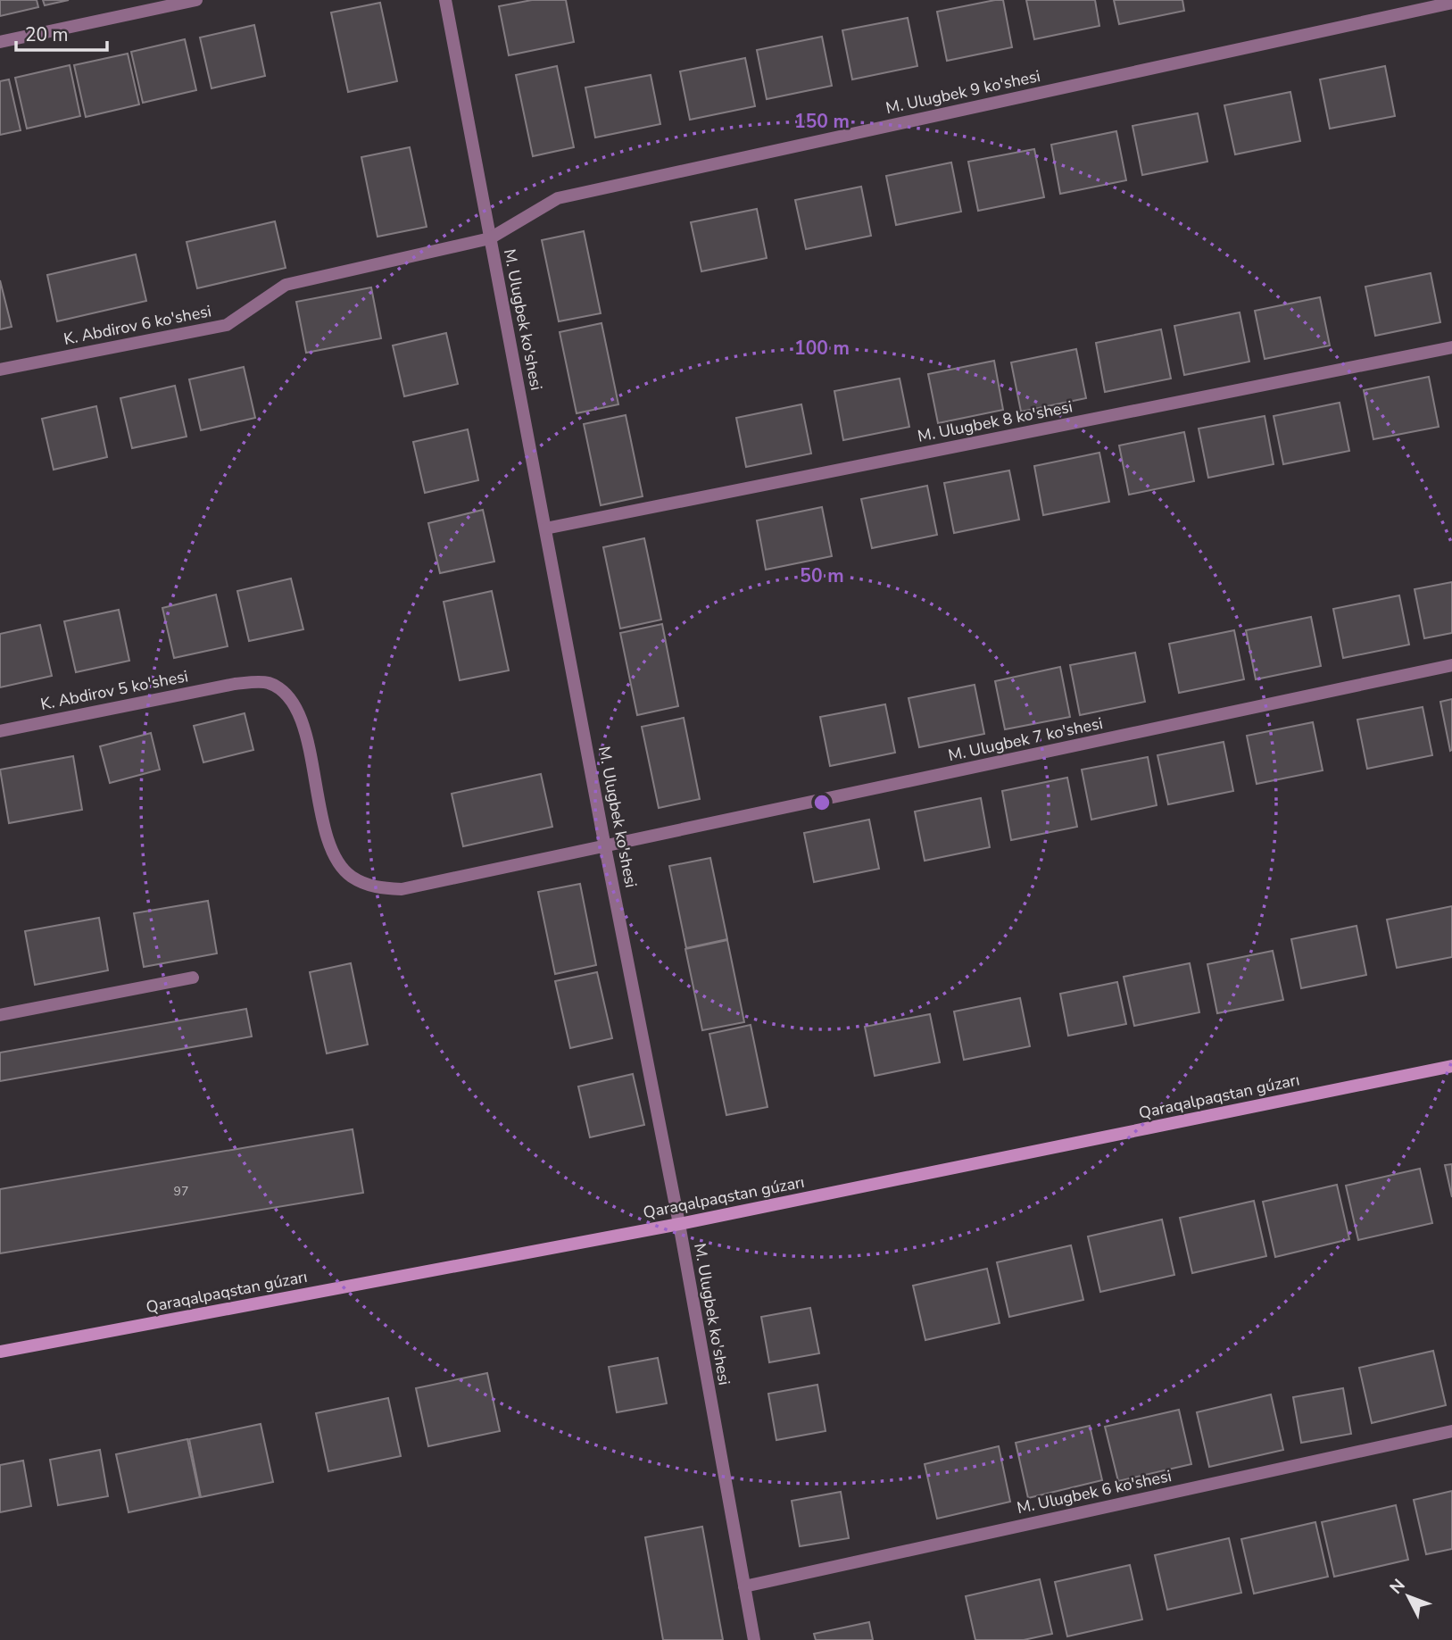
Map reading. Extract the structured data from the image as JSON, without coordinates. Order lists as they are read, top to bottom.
{
  "streets": {
    "street": [
      "M. Ulugbek 9 ko'shesi",
      "M. Ulugbek ko'shesi",
      "K. Abdirov 6 ko'shesi",
      "M. Ulugbek 8 ko'shesi",
      "K. Abdirov 5 ko'shesi",
      "M. Ulugbek 7 ko'shesi",
      "Qaraqalpaqstan gúzarı",
      "M. Ulugbek 6 ko'shesi"
    ]
  },
  "crossings": [
    ["M. Ulugbek 9 ko'shesi", "M. Ulugbek ko'shesi"],
    ["M. Ulugbek 9 ko'shesi", "K. Abdirov 6 ko'shesi"],
    ["M. Ulugbek ko'shesi", "K. Abdirov 6 ko'shesi"],
    ["M. Ulugbek ko'shesi", "M. Ulugbek 8 ko'shesi"],
    ["M. Ulugbek ko'shesi", "M. Ulugbek 7 ko'shesi"],
    ["M. Ulugbek ko'shesi", "Qaraqalpaqstan gúzarı"],
    ["M. Ulugbek ko'shesi", "M. Ulugbek 6 ko'shesi"],
    ["K. Abdirov 5 ko'shesi", "M. Ulugbek 7 ko'shesi"]
  ],
  "house_numbers": ["97"],
  "scale_bar": "20 m",
  "north": "top left",
  "rings": ["150 m", "100 m", "50 m"]
}
